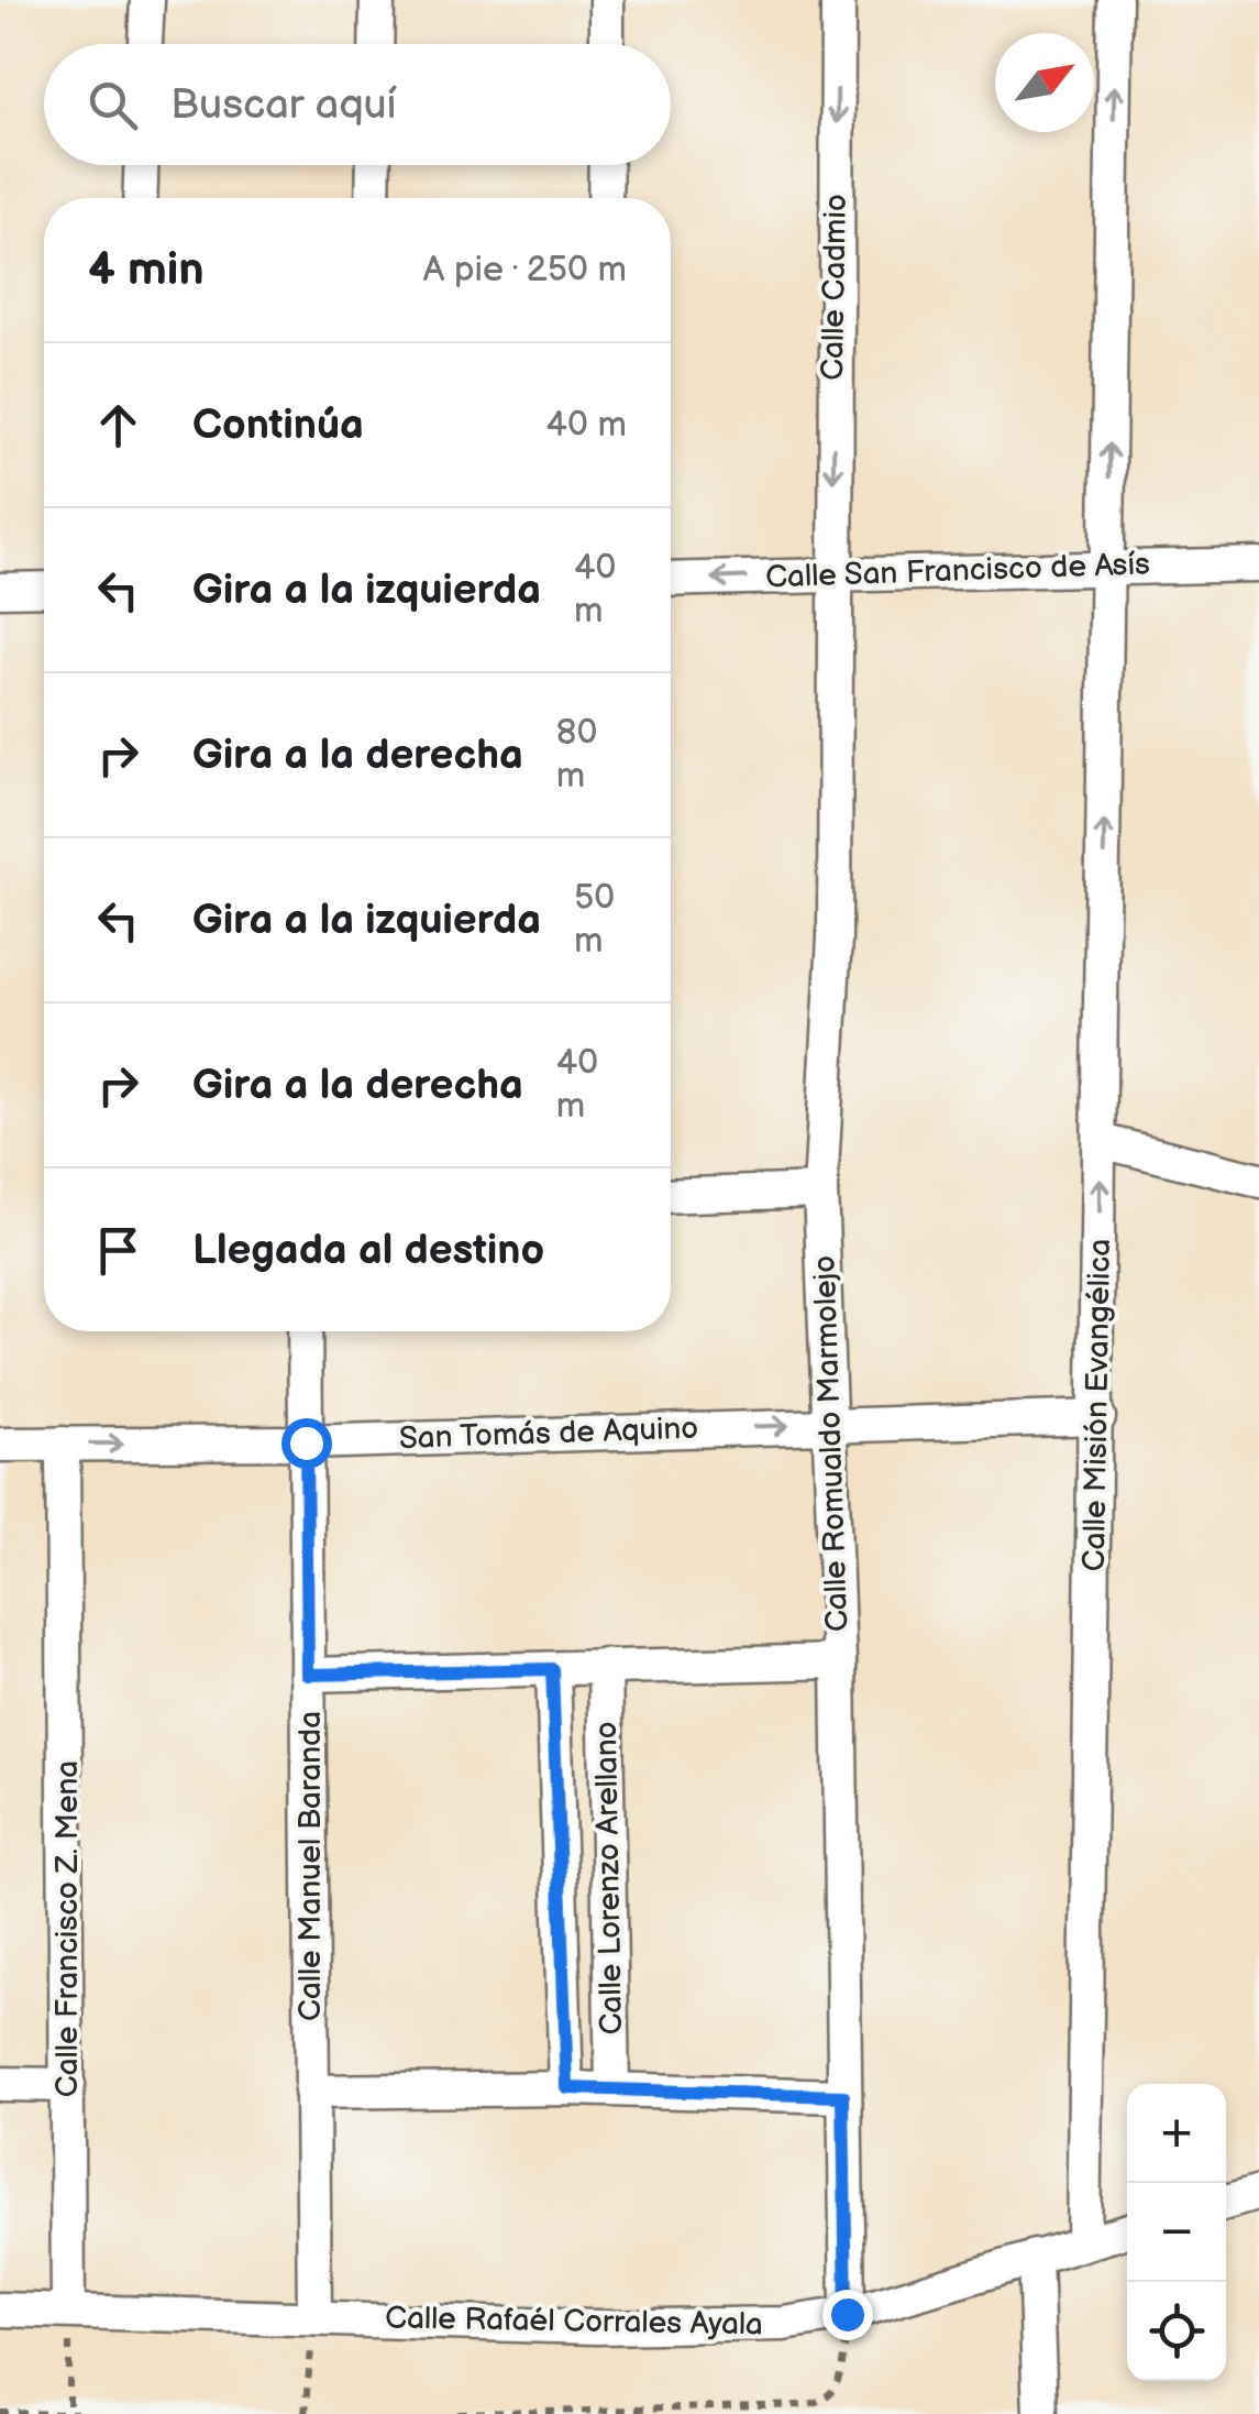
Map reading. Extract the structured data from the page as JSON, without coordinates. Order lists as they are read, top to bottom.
{
  "streets": {
    "street": [
      "Calle Cadmio",
      "Calle San Francisco de Asís",
      "Calle Misión Evangélica",
      "San Tomás de Aquino",
      "Calle Romualdo Marmolejo",
      "Calle Manuel Baranda",
      "Calle Lorenzo Arellano",
      "Calle Francisco Z. Mena",
      "Calle Rafaél Corrales Ayala"
    ]
  },
  "crossings": [
    ["Calle Cadmio", "Calle San Francisco de Asís"],
    ["Calle Cadmio", "Calle Romualdo Marmolejo"],
    ["Calle San Francisco de Asís", "Calle Misión Evangélica"],
    ["Calle San Francisco de Asís", "Calle Romualdo Marmolejo"],
    ["Calle Misión Evangélica", "San Tomás de Aquino"],
    ["Calle Misión Evangélica", "Calle Rafaél Corrales Ayala"],
    ["San Tomás de Aquino", "Calle Romualdo Marmolejo"],
    ["San Tomás de Aquino", "Calle Manuel Baranda"],
    ["San Tomás de Aquino", "Calle Francisco Z. Mena"],
    ["Calle Romualdo Marmolejo", "Calle Rafaél Corrales Ayala"],
    ["Calle Manuel Baranda", "Calle Rafaél Corrales Ayala"],
    ["Calle Francisco Z. Mena", "Calle Rafaél Corrales Ayala"]
  ],
  "one_way": ["Calle Cadmio", "Calle Misión Evangélica"],
  "north": "top right",
  "page": {
    "search": "Buscar aquí",
    "heading": ["4 min", "A pie · 250 m"],
    "list": [
      ["Continúa", "40 m"],
      ["Gira a la izquierda", "40 m"],
      ["Gira a la derecha", "80 m"],
      ["Gira a la izquierda", "50 m"],
      ["Gira a la derecha", "40 m"],
      "Llegada al destino"
    ],
    "map_buttons": ["+", "−"]
  }
}
